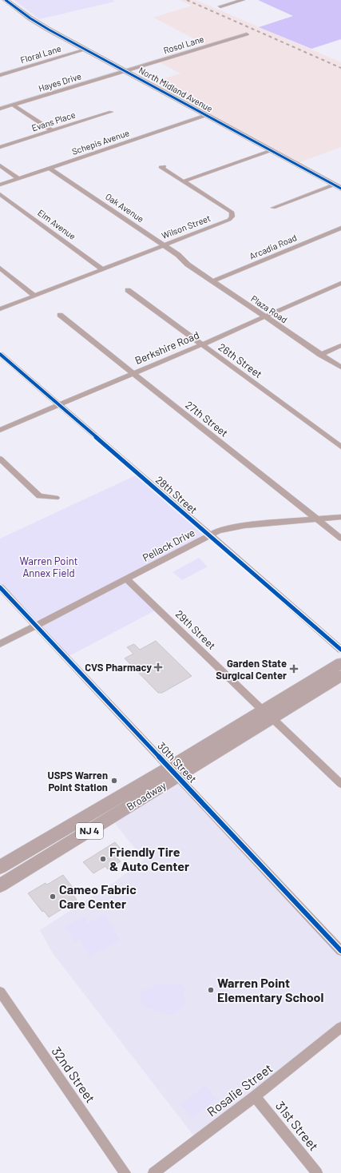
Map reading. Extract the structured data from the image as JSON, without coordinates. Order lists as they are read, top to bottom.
{
  "streets": {
    "main road": ["Broadway", "NJ 4"],
    "street": [
      "Rosol Lane",
      "Floral Lane",
      "Hayes Drive",
      "North Midland Avenue",
      "Evans Place",
      "Schepis Avenue",
      "Oak Avenue",
      "Elm Avenue",
      "Wilson Street",
      "Arcadia Road",
      "Plaza Road",
      "Berkshire Road",
      "26th Street",
      "27th Street",
      "28th Street",
      "Pellack Drive",
      "29th Street",
      "30th Street",
      "32nd Street",
      "Rosalie Street",
      "31st Street"
    ]
  },
  "crossings": [
    ["Rosol Lane", "Hayes Drive"],
    ["Rosol Lane", "North Midland Avenue"],
    ["Floral Lane", "North Midland Avenue"],
    ["Hayes Drive", "North Midland Avenue"],
    ["North Midland Avenue", "Schepis Avenue"],
    ["Schepis Avenue", "Oak Avenue"],
    ["Oak Avenue", "Wilson Street"],
    ["Oak Avenue", "Plaza Road"],
    ["Elm Avenue", "Wilson Street"],
    ["Arcadia Road", "Plaza Road"],
    ["Plaza Road", "Berkshire Road"],
    ["Berkshire Road", "26th Street"],
    ["Berkshire Road", "27th Street"],
    ["Berkshire Road", "28th Street"],
    ["27th Street", "Pellack Drive"],
    ["28th Street", "Pellack Drive"],
    ["Pellack Drive", "29th Street"],
    ["Pellack Drive", "30th Street"],
    ["29th Street", "Broadway"],
    ["30th Street", "Broadway"],
    ["Rosalie Street", "31st Street"]
  ],
  "parks": ["Warren Point Annex Field"],
  "places": {
    "health": ["CVS Pharmacy", "Garden State Surgical Center"],
    "other": [
      "USPS Warren Point Station",
      "Friendly Tire & Auto Center",
      "Cameo Fabric Care Center",
      "Warren Point Elementary School"
    ]
  }
}
